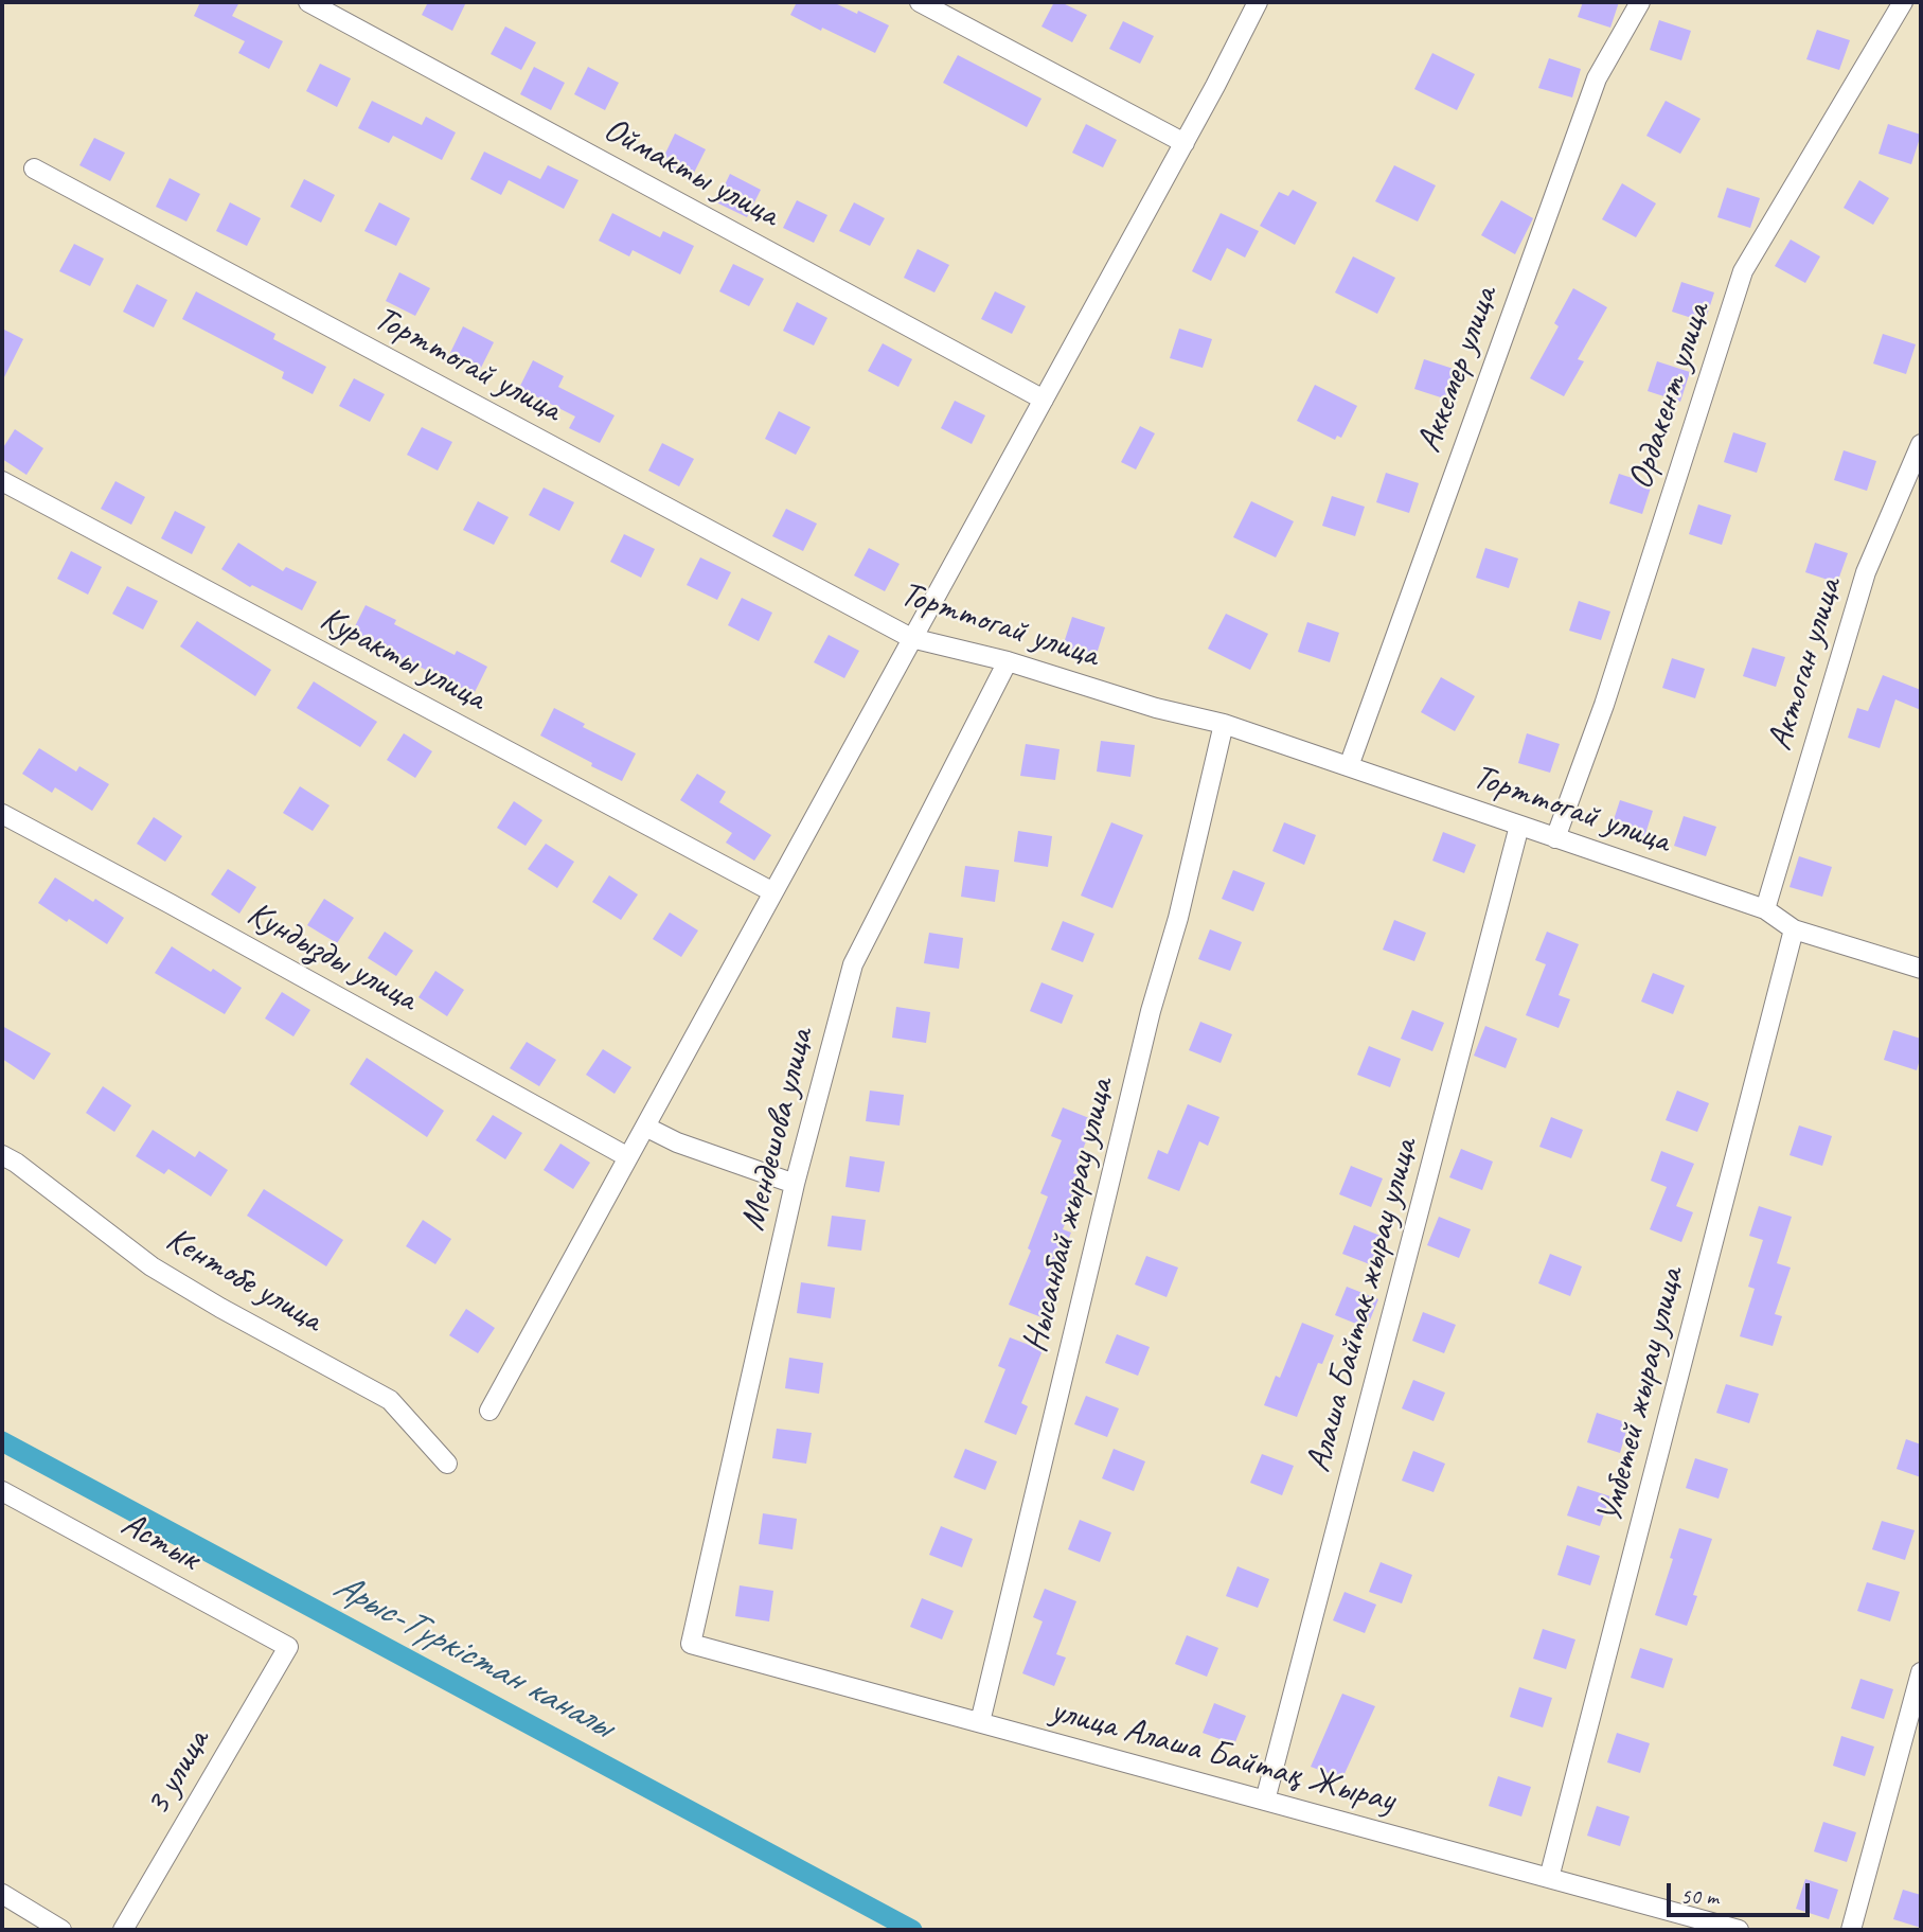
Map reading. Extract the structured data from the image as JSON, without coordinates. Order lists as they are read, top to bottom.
{
  "streets": {
    "street": [
      "Оймакты улица",
      "Торттогай улица",
      "Аккемер улица",
      "Ордакент улица",
      "Куракты улица",
      "Актоган улица",
      "Кундызды улица",
      "Мендешова улица",
      "Нысанбай жырау улица",
      "Кентобе улица",
      "Алаша Байтак жырау улица",
      "Умбетей жырау улица",
      "Астык",
      "улица Алаша Байтақ Жырау",
      "3 улица"
    ]
  },
  "crossings": [
    ["Торттогай улица", "Аккемер улица"],
    ["Торттогай улица", "Ордакент улица"],
    ["Торттогай улица", "Актоган улица"],
    ["Торттогай улица", "Мендешова улица"],
    ["Торттогай улица", "Нысанбай жырау улица"],
    ["Торттогай улица", "Алаша Байтак жырау улица"],
    ["Торттогай улица", "Умбетей жырау улица"],
    ["Мендешова улица", "улица Алаша Байтақ Жырау"],
    ["Нысанбай жырау улица", "улица Алаша Байтақ Жырау"],
    ["Алаша Байтак жырау улица", "улица Алаша Байтақ Жырау"],
    ["Умбетей жырау улица", "улица Алаша Байтақ Жырау"],
    ["Астык", "3 улица"]
  ],
  "water": ["Арыс-Түркістан каналы"],
  "scale_bar": "50 m"
}
